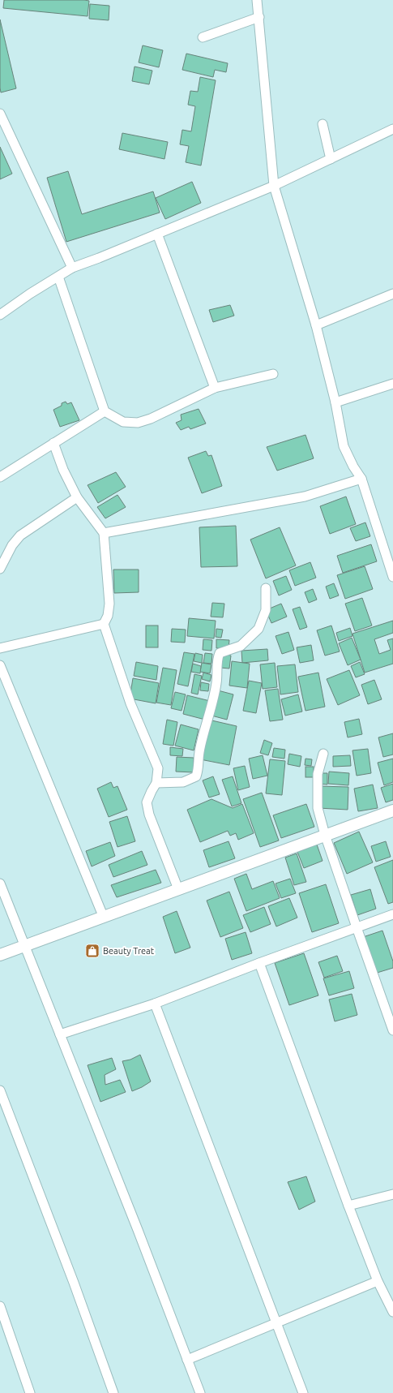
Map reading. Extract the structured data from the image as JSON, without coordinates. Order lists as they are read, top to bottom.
{
  "places": {
    "shop": ["Beauty Treat"]
  }
}
